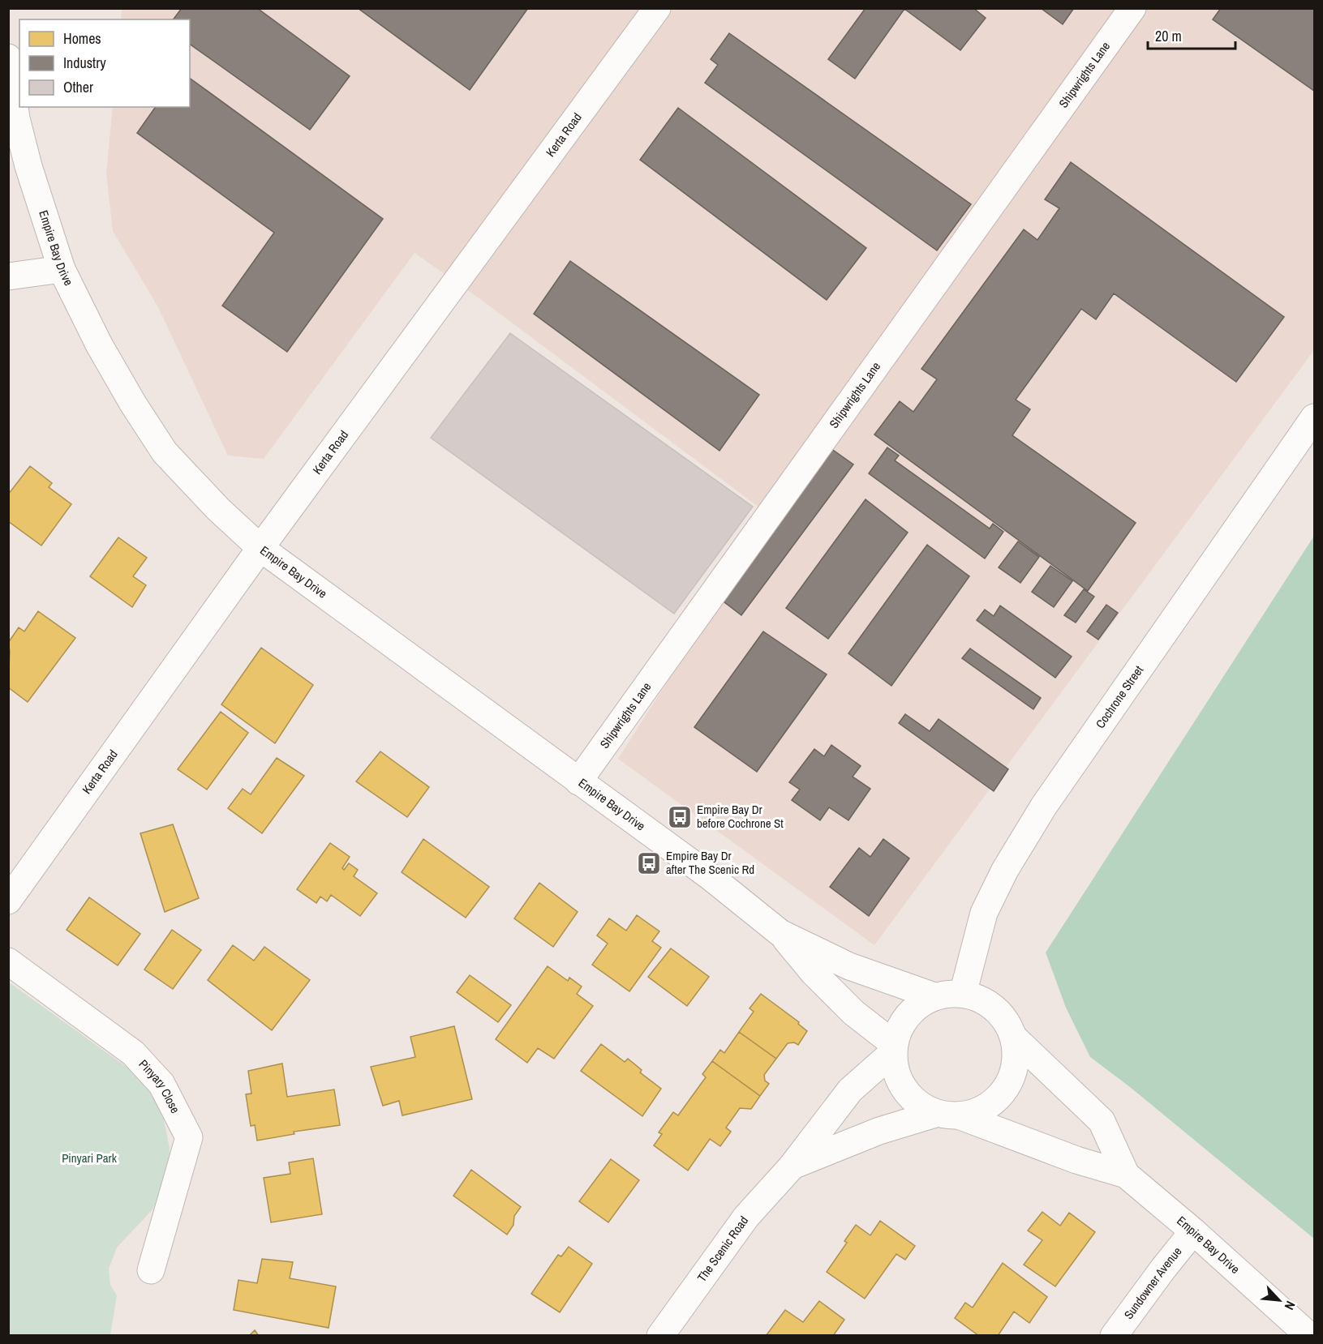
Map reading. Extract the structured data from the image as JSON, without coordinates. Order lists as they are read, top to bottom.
{
  "streets": {
    "main road": [
      "Shipwrights Lane",
      "Kerta Road",
      "Empire Bay Drive",
      "Cochrone Street",
      "Pinyary Close",
      "The Scenic Road",
      "Sundowner Avenue"
    ]
  },
  "crossings": [
    ["Shipwrights Lane", "Empire Bay Drive"],
    ["Kerta Road", "Empire Bay Drive"],
    ["Empire Bay Drive", "Cochrone Street"],
    ["Empire Bay Drive", "The Scenic Road"],
    ["Empire Bay Drive", "Sundowner Avenue"],
    ["Cochrone Street", "The Scenic Road"]
  ],
  "parks": ["Pinyari Park"],
  "places": {
    "bus stop": ["Empire Bay Dr before Cochrone St", "Empire Bay Dr after The Scenic Rd"]
  },
  "legend": ["Homes", "Industry", "Other"],
  "scale_bar": "20 m",
  "north": "bottom right"
}
